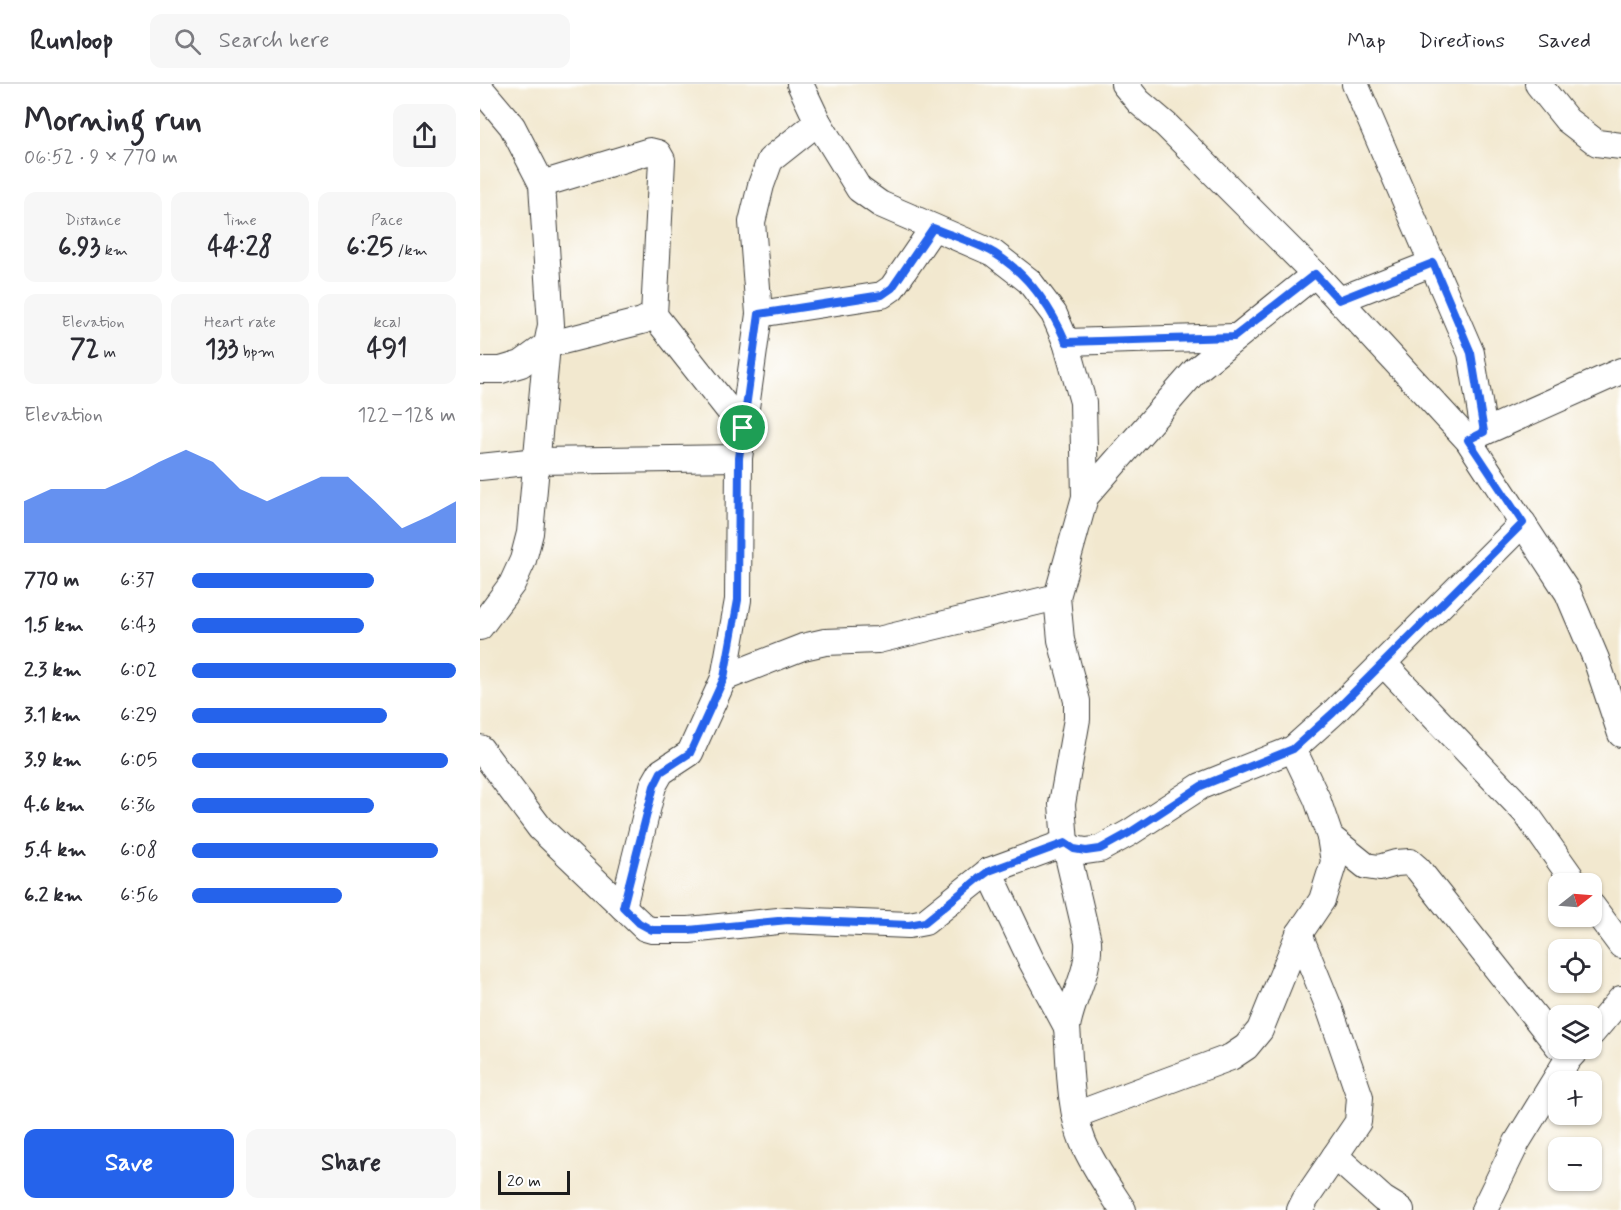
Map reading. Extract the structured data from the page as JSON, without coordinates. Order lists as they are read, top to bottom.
{
  "scale_bar": "20 m",
  "north": "right",
  "page": {
    "header": "Runloop",
    "search": "Search here",
    "nav": ["Map", "Directions", "Saved"],
    "heading": ["Morning run", "06:52 · 9 × 770 m"],
    "stats": [
      ["Distance", "6.93 km"],
      ["Time", "44:28"],
      ["Pace", "6:25 /km"],
      ["Elevation", "72 m"],
      ["Heart rate", "133 bpm"],
      ["kcal", "491"]
    ],
    "chart": ["Elevation", "122–128 m"],
    "list": [
      {
        "name": "770 m",
        "note": "6:37"
      },
      {
        "name": "1.5 km",
        "note": "6:43"
      },
      {
        "name": "2.3 km",
        "note": "6:02"
      },
      {
        "name": "3.1 km",
        "note": "6:29"
      },
      {
        "name": "3.9 km",
        "note": "6:05"
      },
      {
        "name": "4.6 km",
        "note": "6:36"
      },
      {
        "name": "5.4 km",
        "note": "6:08"
      },
      {
        "name": "6.2 km",
        "note": "6:56"
      }
    ],
    "map_buttons": ["+", "−"],
    "buttons": ["Save", "Share"],
    "scale": "20 m"
  }
}
